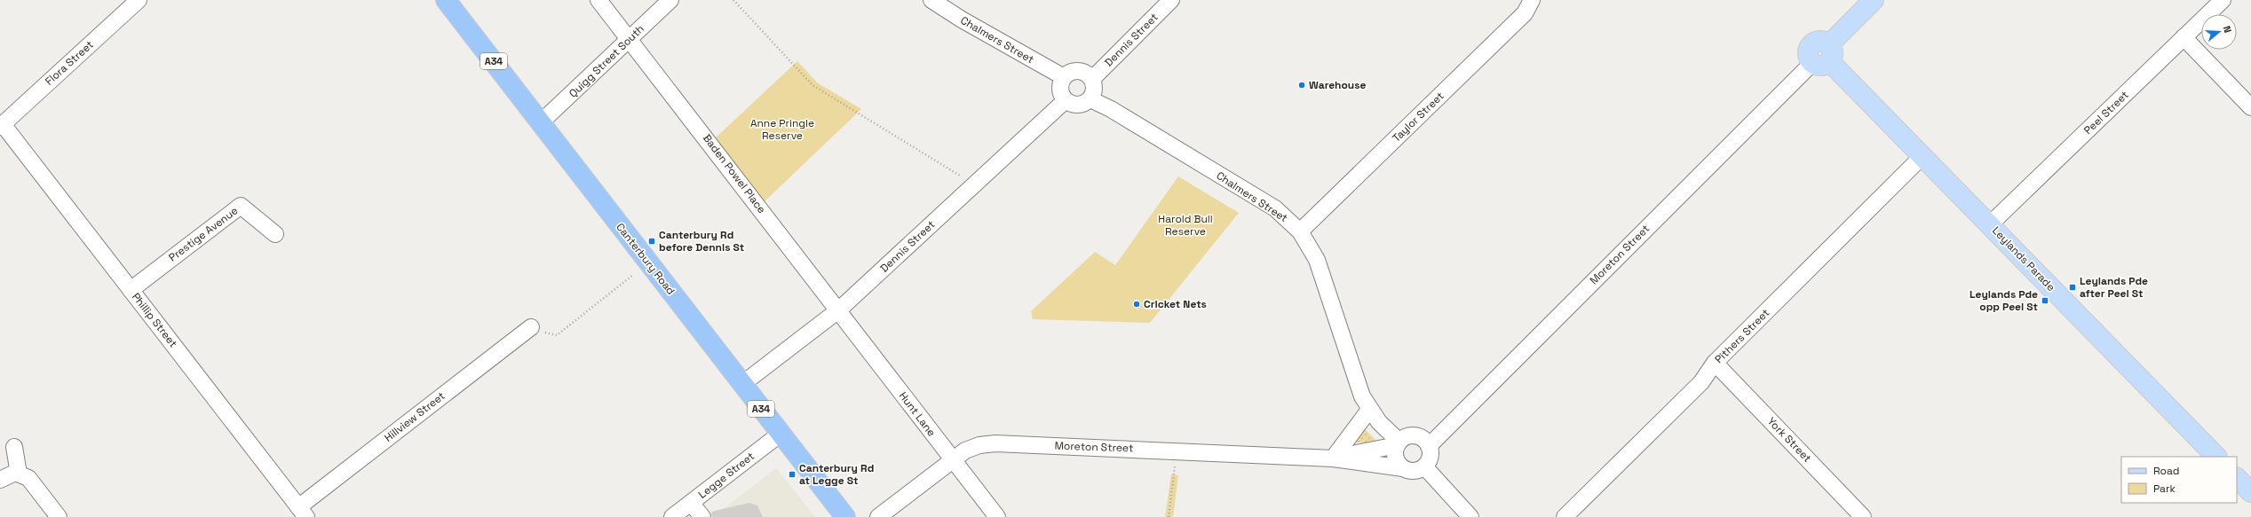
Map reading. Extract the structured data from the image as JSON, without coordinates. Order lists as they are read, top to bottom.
{
  "streets": {
    "highway": ["A34", "Canterbury Road"],
    "main road": ["Moreton Street", "Leylands Parade"],
    "street": [
      "Chalmers Street",
      "Dennis Street",
      "Quigg Street South",
      "Flora Street",
      "Peel Street",
      "Taylor Street",
      "Baden Powel Place",
      "Prestige Avenue",
      "Phillip Street",
      "Pithers Street",
      "Hunt Lane",
      "Hillview Street",
      "York Street",
      "Legge Street"
    ]
  },
  "crossings": [
    ["Chalmers Street", "Dennis Street"],
    ["Chalmers Street", "Taylor Street"],
    ["Chalmers Street", "Moreton Street"],
    ["Dennis Street", "Baden Powel Place"],
    ["Dennis Street", "Canterbury Road"],
    ["Dennis Street", "Hunt Lane"],
    ["Quigg Street South", "Baden Powel Place"],
    ["Quigg Street South", "Canterbury Road"],
    ["Flora Street", "Phillip Street"],
    ["Peel Street", "Leylands Parade"],
    ["Baden Powel Place", "Hunt Lane"],
    ["Prestige Avenue", "Phillip Street"],
    ["Moreton Street", "Leylands Parade"],
    ["Moreton Street", "Hunt Lane"],
    ["Canterbury Road", "Legge Street"],
    ["Leylands Parade", "Pithers Street"],
    ["Phillip Street", "Hillview Street"],
    ["Pithers Street", "York Street"]
  ],
  "parks": ["Anne Pringle Reserve", "Harold Bull Reserve"],
  "places": {
    "other": ["Warehouse", "Cricket Nets"],
    "transit": [
      "Canterbury Rd before Dennis St",
      "Leylands Pde after Peel St",
      "Leylands Pde opp Peel St",
      "Canterbury Rd at Legge St"
    ]
  },
  "legend": ["Road", "Park"],
  "north": "right"
}
